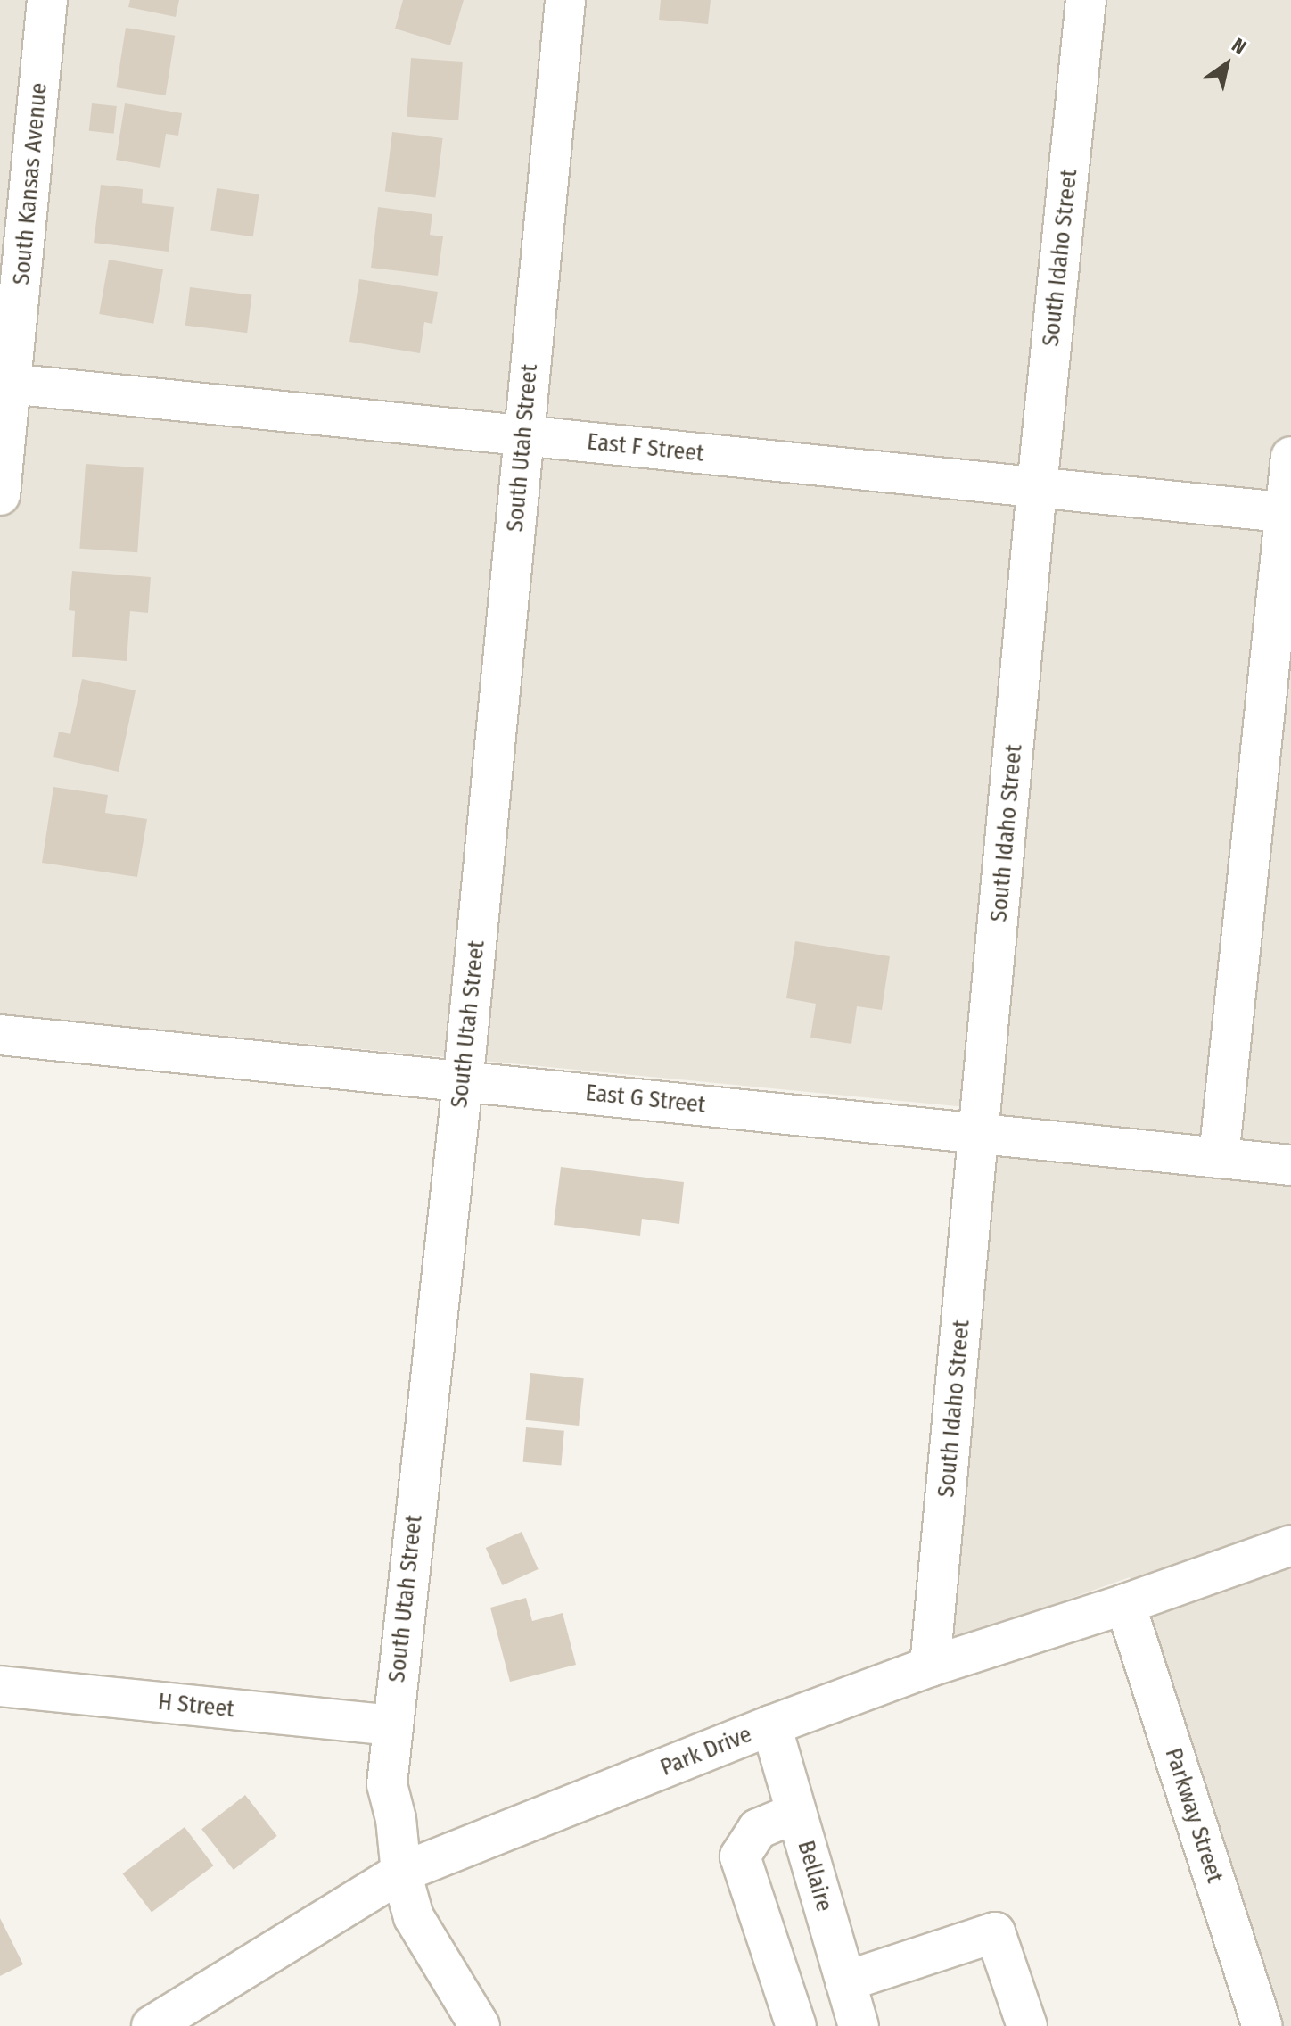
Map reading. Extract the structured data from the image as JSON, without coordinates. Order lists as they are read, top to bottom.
{
  "streets": {
    "street": [
      "South Kansas Avenue",
      "South Idaho Street",
      "South Utah Street",
      "East F Street",
      "East G Street",
      "H Street",
      "Park Drive",
      "Parkway Street",
      "Bellaire"
    ]
  },
  "crossings": [
    ["South Kansas Avenue", "East F Street"],
    ["South Idaho Street", "East F Street"],
    ["South Idaho Street", "East G Street"],
    ["South Idaho Street", "Park Drive"],
    ["South Utah Street", "East F Street"],
    ["South Utah Street", "East G Street"],
    ["South Utah Street", "H Street"],
    ["South Utah Street", "Park Drive"],
    ["Park Drive", "Parkway Street"],
    ["Park Drive", "Bellaire"]
  ],
  "north": "top right"
}
